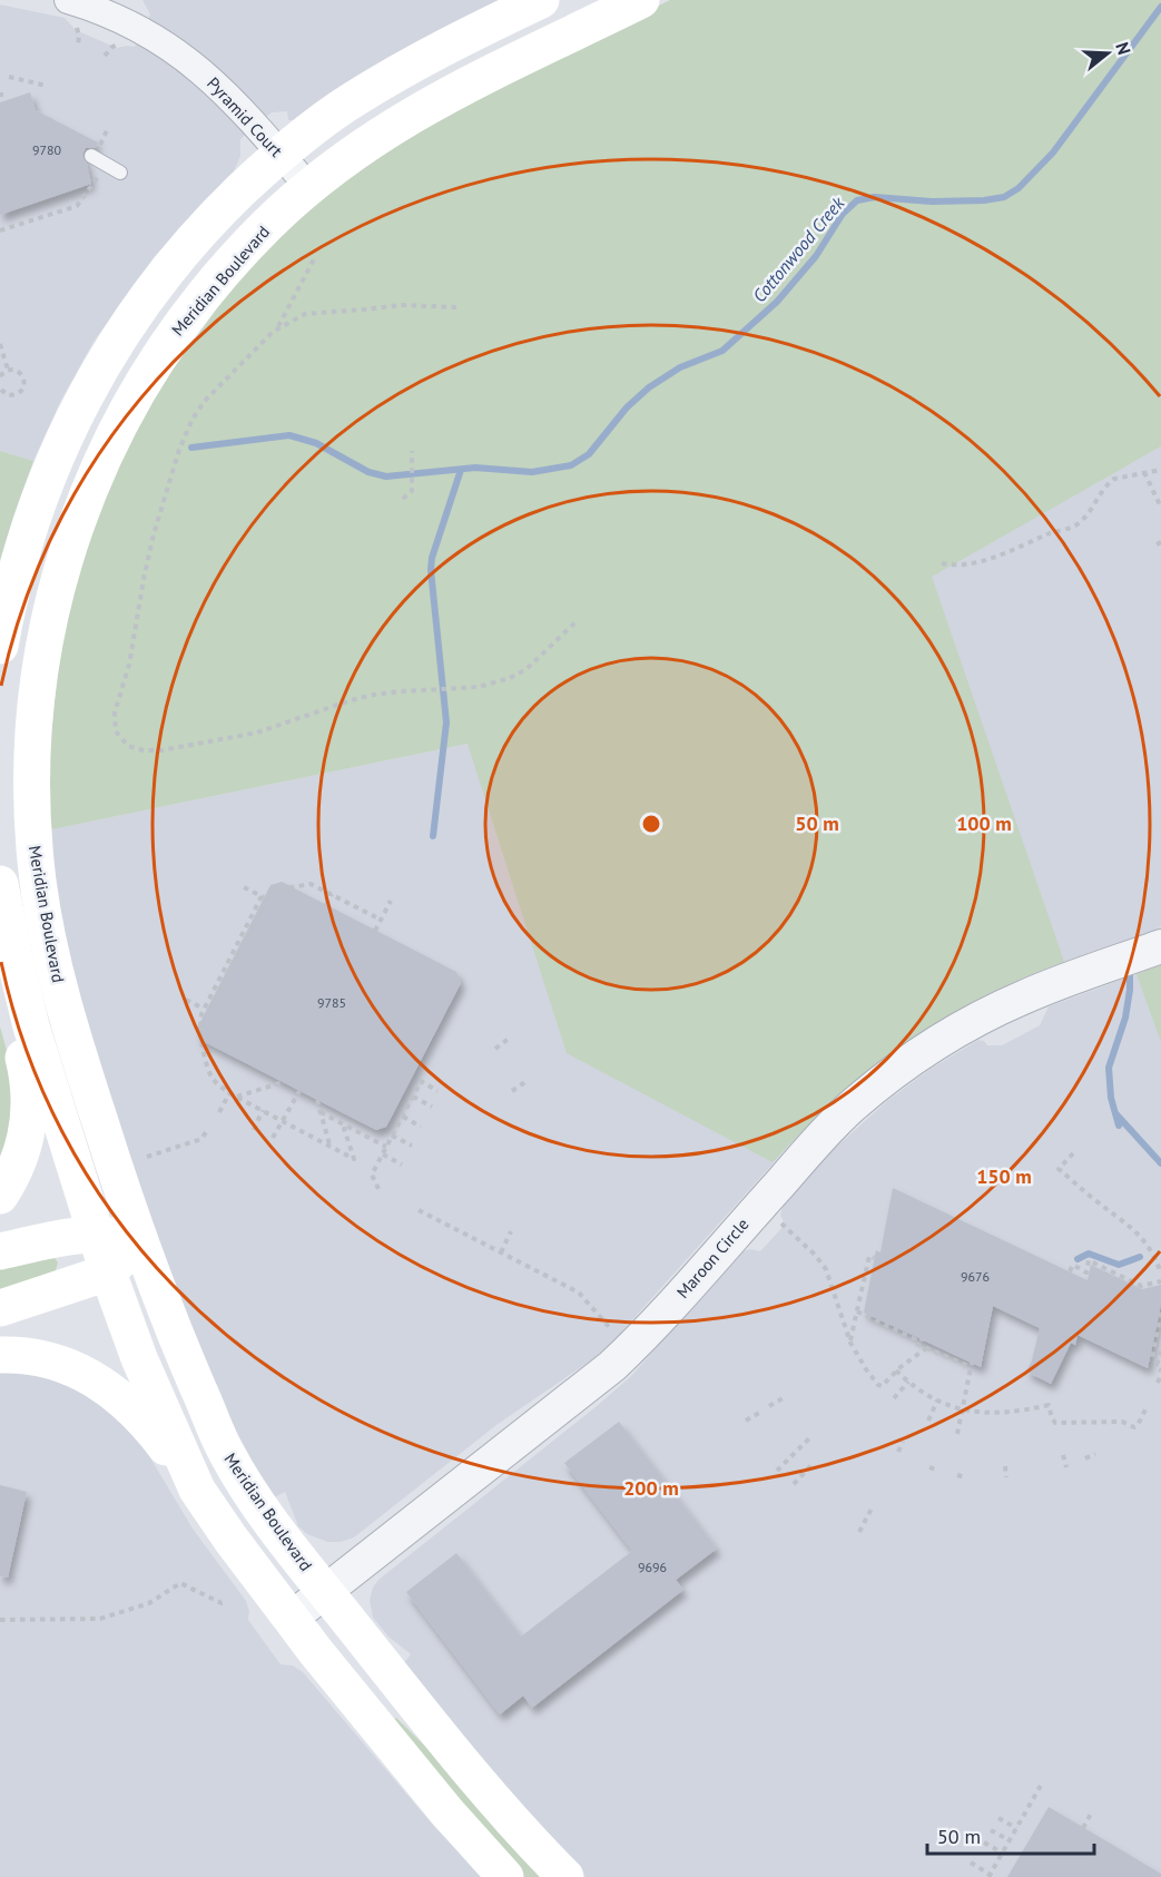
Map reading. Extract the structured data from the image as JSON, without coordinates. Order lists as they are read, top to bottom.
{
  "streets": {
    "main road": ["Meridian Boulevard"],
    "street": ["Pyramid Court", "Maroon Circle"]
  },
  "crossings": [
    ["Pyramid Court", "Meridian Boulevard"],
    ["Meridian Boulevard", "Maroon Circle"]
  ],
  "water": ["Cottonwood Creek"],
  "house_numbers": [
    "9780",
    "9785",
    "9676",
    "9696"
  ],
  "scale_bar": "50 m",
  "north": "right",
  "rings": [
    "50 m",
    "100 m",
    "150 m",
    "200 m"
  ]
}
